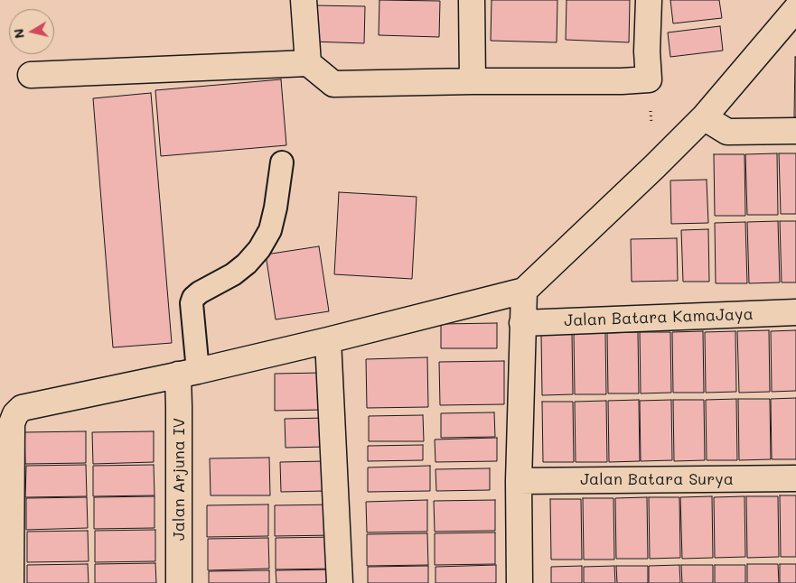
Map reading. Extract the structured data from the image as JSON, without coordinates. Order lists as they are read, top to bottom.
{
  "streets": {
    "street": ["Jalan Batara KamaJaya", "Jalan Arjuna IV", "Jalan Batara Surya"]
  },
  "north": "left"
}
